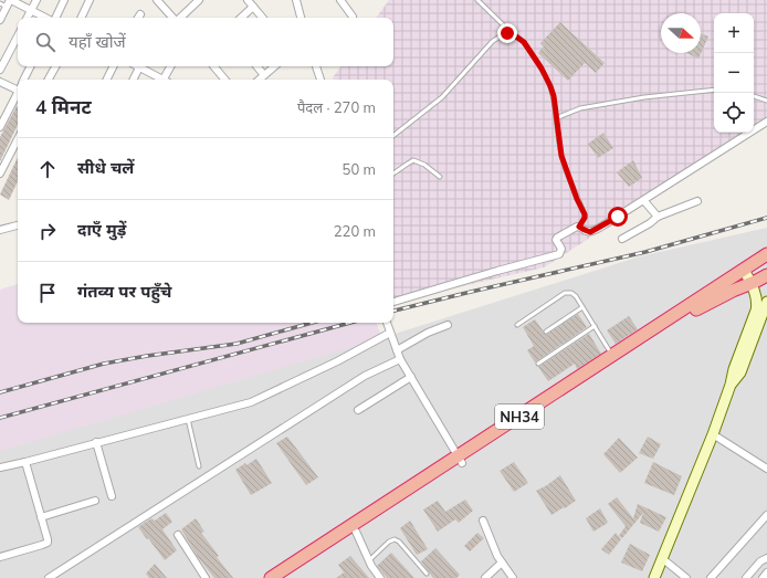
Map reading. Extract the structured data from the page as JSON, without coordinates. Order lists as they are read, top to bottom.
{
  "streets": {
    "highway": ["NH34"]
  },
  "north": "right",
  "page": {
    "map_buttons": ["+", "−"],
    "search": "यहाँ खोजें",
    "heading": ["4 मिनट", "पैदल · 270 m"],
    "list": [
      ["सीधे चलें", "50 m"],
      ["दाएँ मुड़ें", "220 m"],
      "गंतव्य पर पहुँचे"
    ]
  }
}
